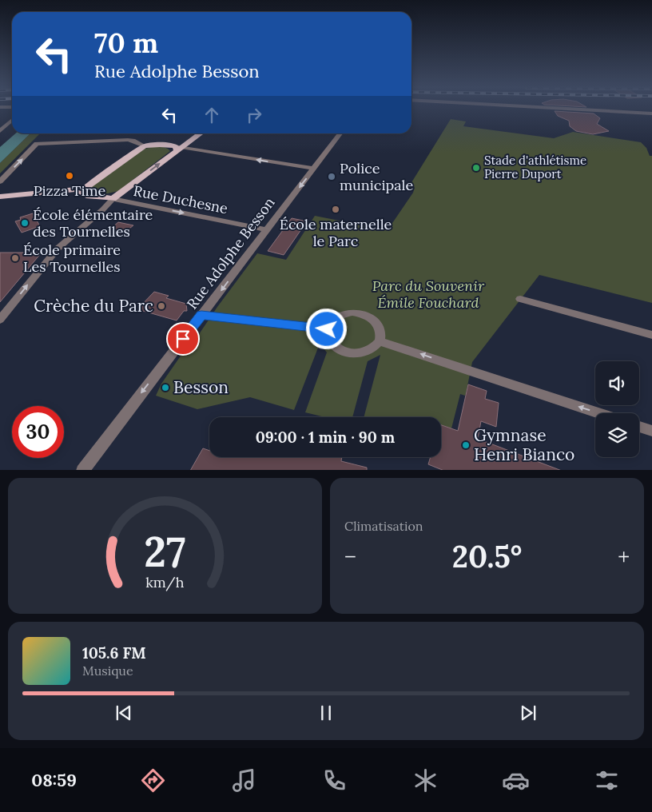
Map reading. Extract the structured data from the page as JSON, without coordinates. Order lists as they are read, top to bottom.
{
  "streets": {
    "street": ["Rue Duchesne", "Rue Adolphe Besson"]
  },
  "crossings": [
    ["Rue Duchesne", "Rue Adolphe Besson"]
  ],
  "one_way": ["Rue Adolphe Besson"],
  "parks": ["Parc du Souvenir Émile Fouchard"],
  "places": [
    "Stade d'athlétisme Pierre Duport",
    "Pizza Time",
    "Police municipale",
    "École maternelle le Parc",
    "École élémentaire des Tournelles",
    "École primaire Les Tournelles",
    "Crèche du Parc",
    "Besson",
    "Gymnase Henri Bianco"
  ],
  "page": {
    "turn": ["70 m", "Rue Adolphe Besson"],
    "limit": "30",
    "trip": "09:00 · 1 min · 90 m",
    "tile": "Climatisation",
    "heat": ["−", "20.5°", "+"],
    "song": ["105.6 FM", "Musique"],
    "tabs": "08:59",
    "gauge": ["27", "km/h"]
  }
}
